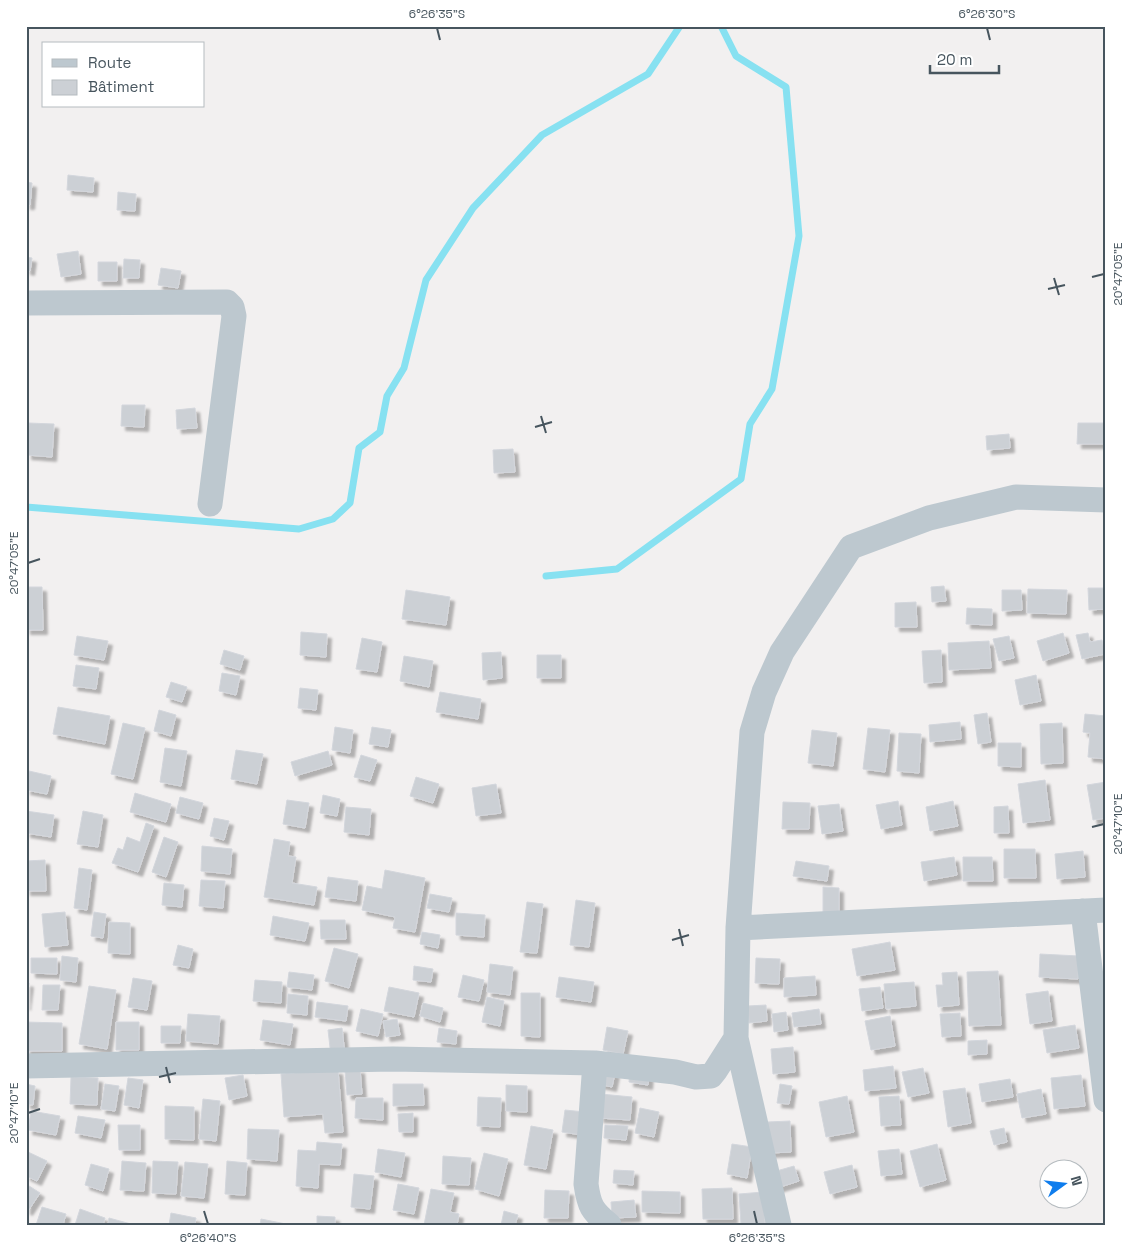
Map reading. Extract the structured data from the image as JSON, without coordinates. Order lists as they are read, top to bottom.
{
  "legend": ["Route", "Bâtiment"],
  "scale_bar": "20 m",
  "north": "right",
  "coordinates": [
    "6°26'35\"S",
    "6°26'30\"S",
    "20°47'05\"E",
    "20°47'10\"E",
    "6°26'40\"S"
  ]
}
